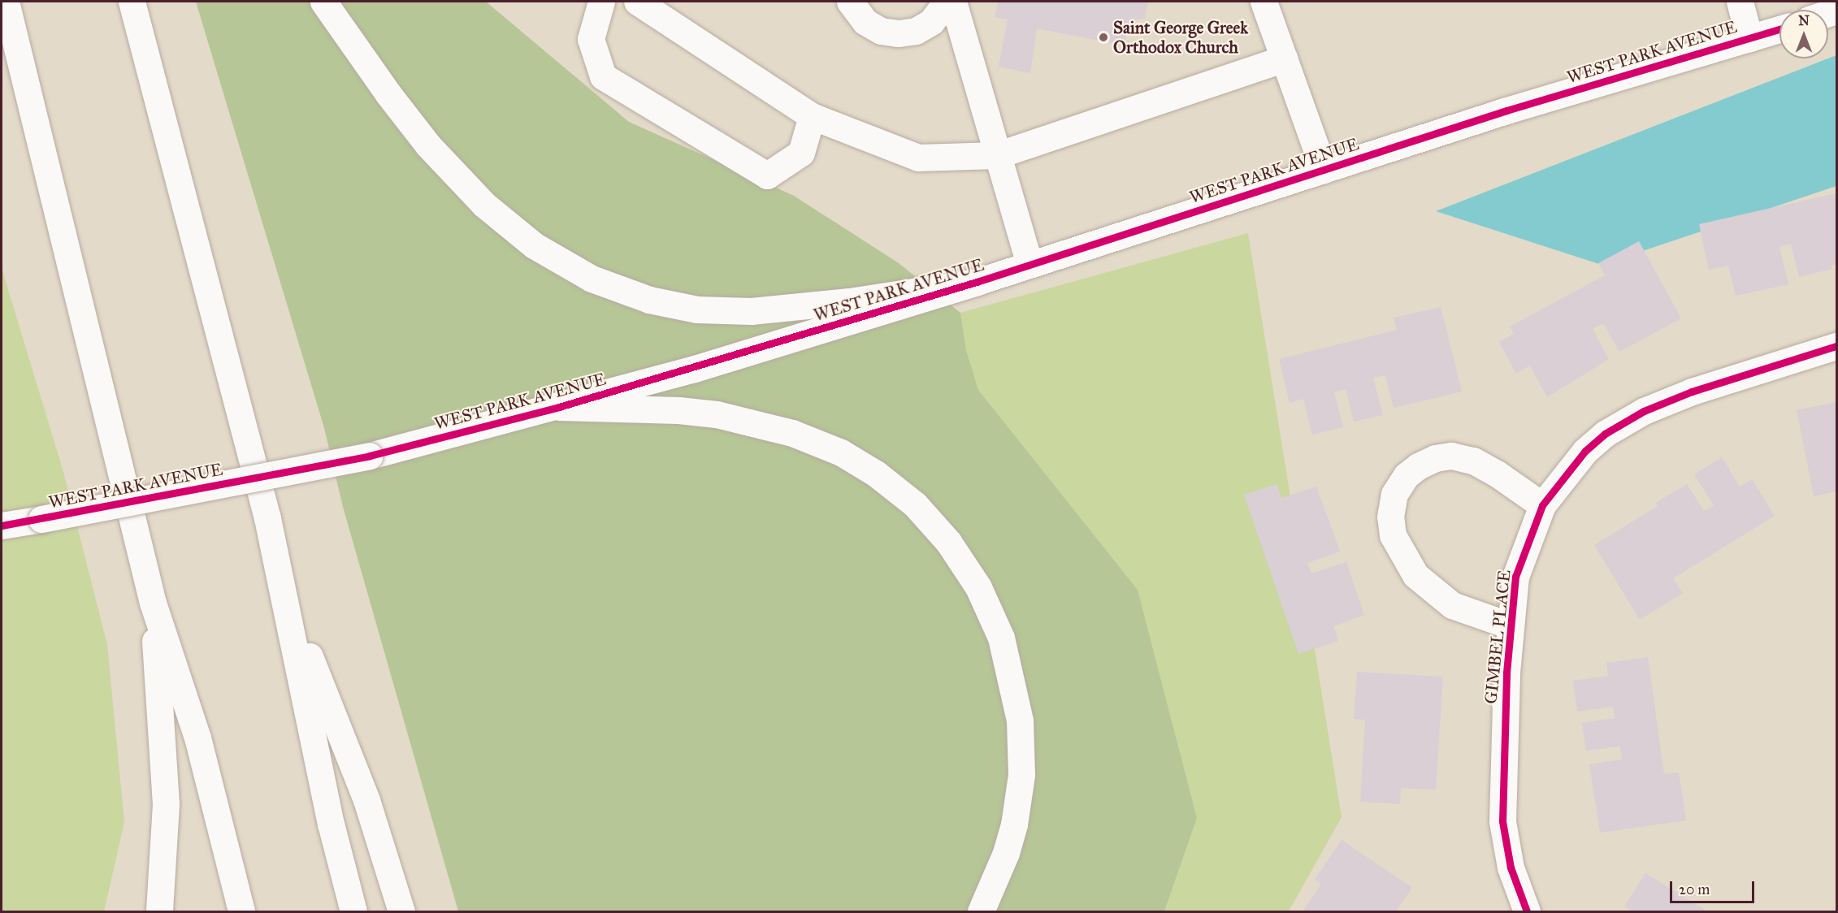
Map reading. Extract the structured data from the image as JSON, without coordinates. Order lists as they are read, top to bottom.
{
  "streets": {
    "main road": ["WEST PARK AVENUE", "GIMBEL PLACE"]
  },
  "places": ["Saint George Greek Orthodox Church"],
  "scale_bar": "20 m",
  "north": "top"
}
